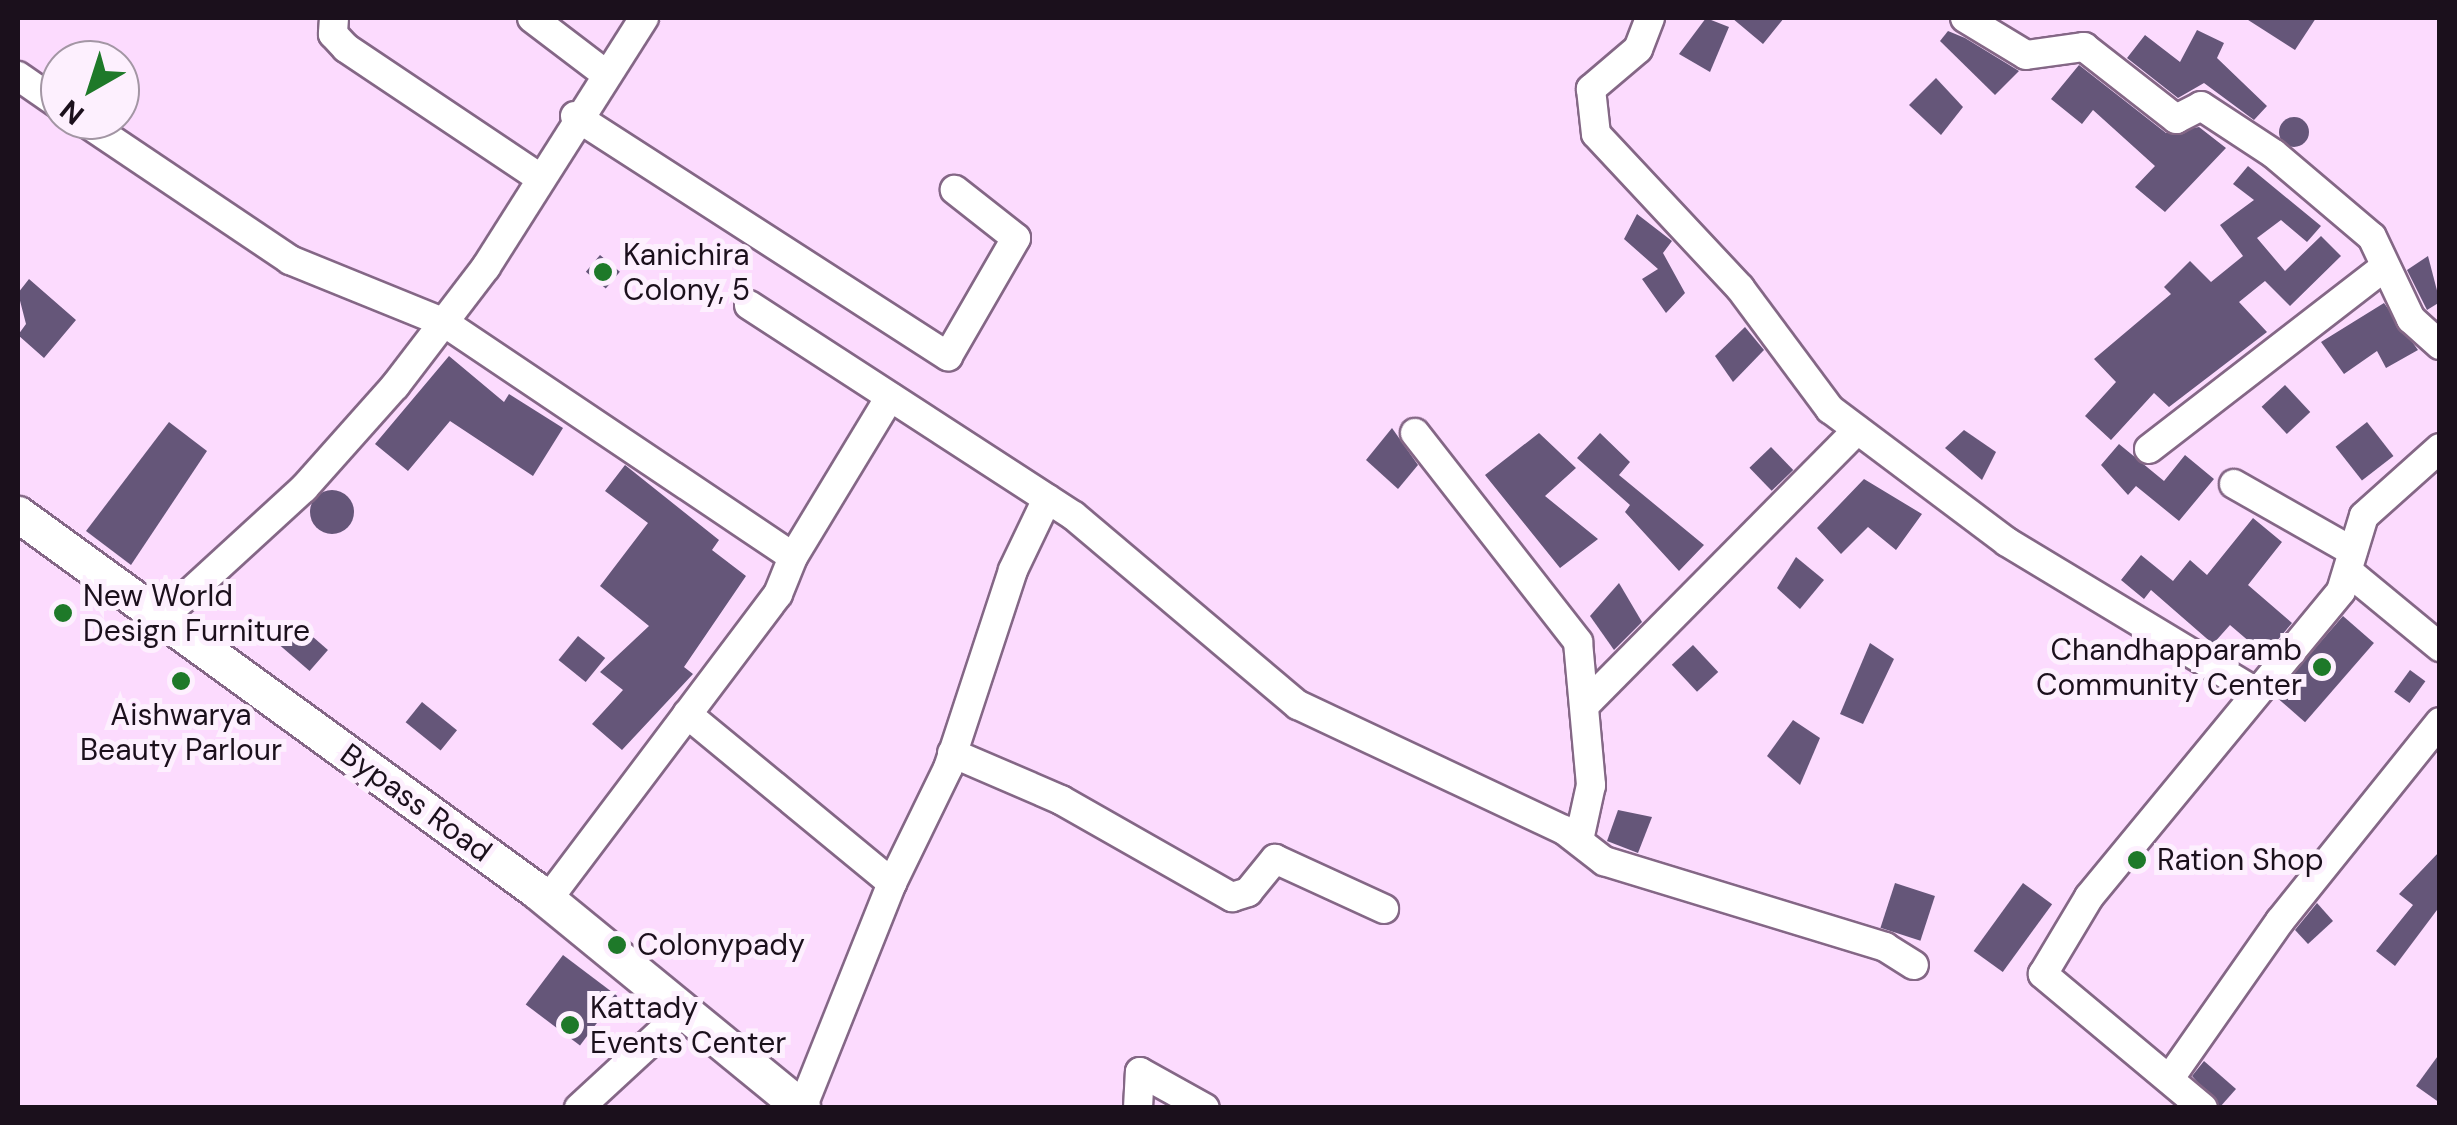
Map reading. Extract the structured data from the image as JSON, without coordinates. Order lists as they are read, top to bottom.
{
  "streets": {
    "main road": ["Bypass Road"]
  },
  "places": [
    "Kanichira Colony, 5",
    "New World Design Furniture",
    "Chandhapparamb Community Center",
    "Aishwarya Beauty Parlour",
    "Ration Shop",
    "Colonypady",
    "Kattady Events Center"
  ],
  "north": "bottom left"
}
